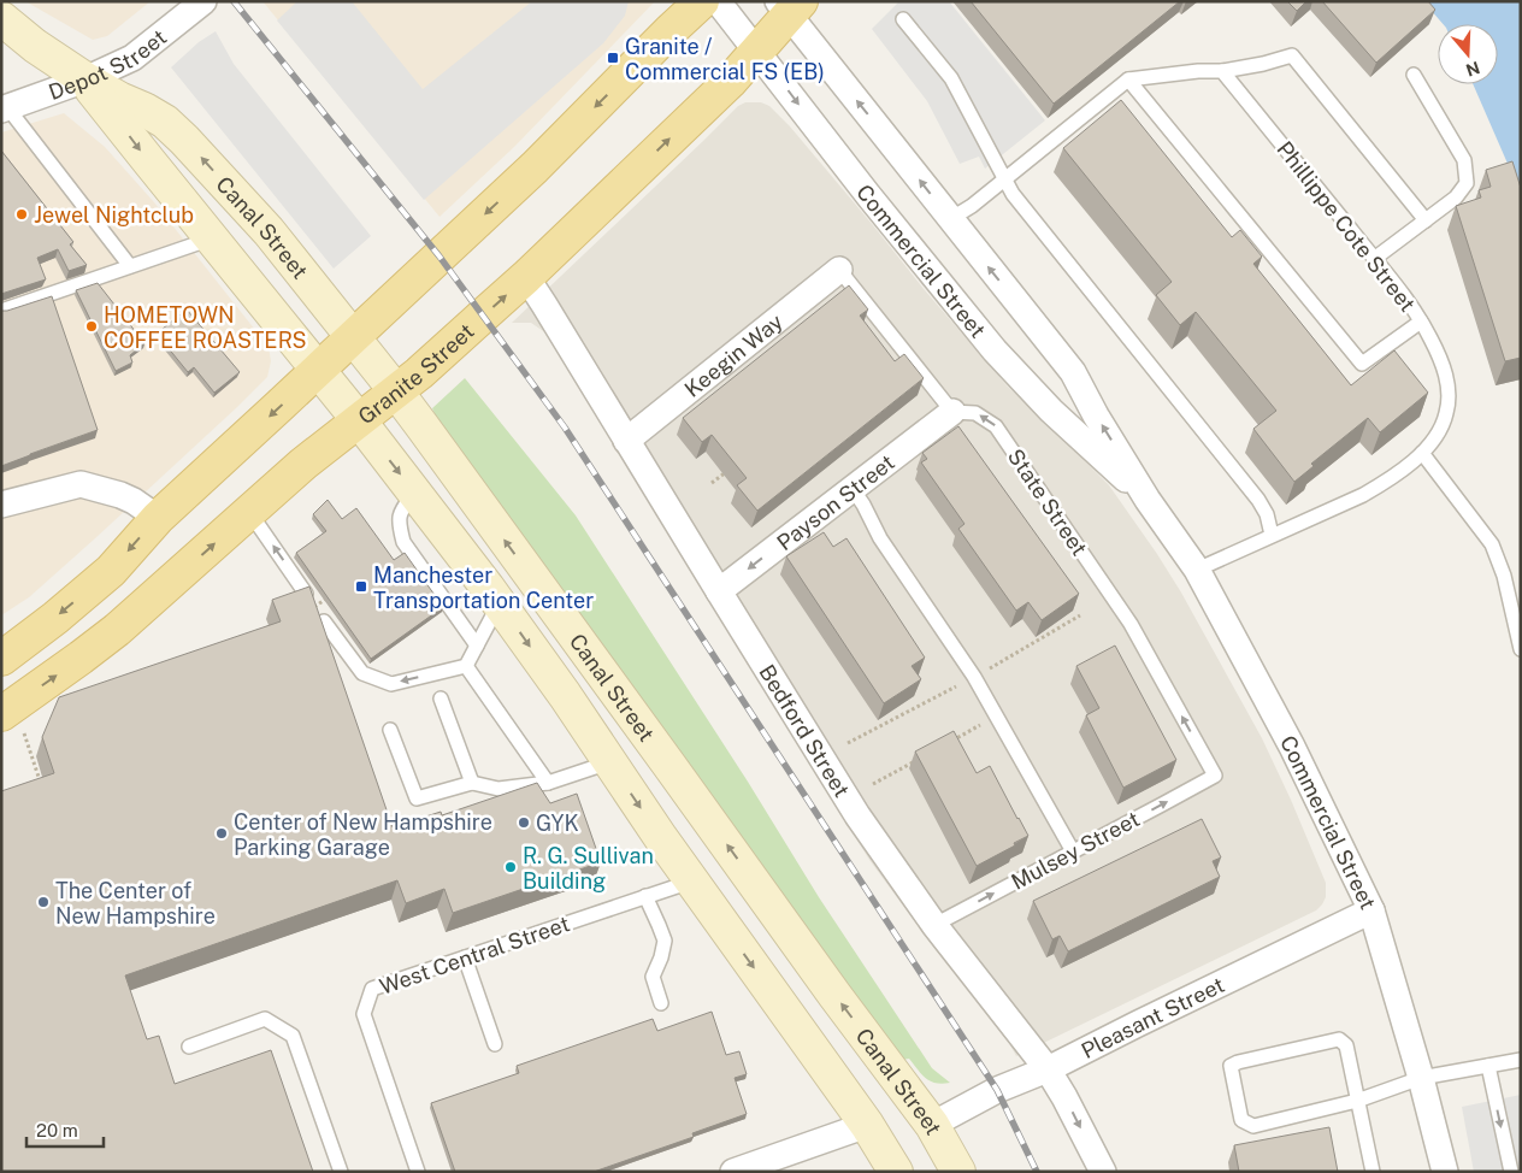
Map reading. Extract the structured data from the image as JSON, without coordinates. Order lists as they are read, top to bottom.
{
  "streets": {
    "main road": ["Granite Street"],
    "street": [
      "Depot Street",
      "Canal Street",
      "Commercial Street",
      "Keegin Way",
      "Payson Street",
      "Bedford Street",
      "Pleasant Street"
    ],
    "lane": [
      "Phillippe Cote Street",
      "State Street",
      "Mulsey Street",
      "West Central Street"
    ]
  },
  "crossings": [
    ["Depot Street", "Canal Street"],
    ["Phillippe Cote Street", "Commercial Street"],
    ["Canal Street", "Granite Street"],
    ["Canal Street", "West Central Street"],
    ["Canal Street", "Pleasant Street"],
    ["Commercial Street", "Granite Street"],
    ["Commercial Street", "Pleasant Street"],
    ["Keegin Way", "Bedford Street"],
    ["Granite Street", "Bedford Street"],
    ["Payson Street", "State Street"],
    ["Payson Street", "Bedford Street"],
    ["State Street", "Mulsey Street"],
    ["Bedford Street", "Mulsey Street"],
    ["Bedford Street", "Pleasant Street"]
  ],
  "one_way": ["Payson Street", "State Street", "Mulsey Street"],
  "places": {
    "transit": ["Granite / Commercial FS (EB)", "Manchester Transportation Center"],
    "other": [
      "Jewel Nightclub",
      "HOMETOWN COFFEE ROASTERS",
      "GYK",
      "Center of New Hampshire Parking Garage",
      "R. G. Sullivan Building",
      "The Center of New Hampshire"
    ]
  },
  "scale_bar": "20 m",
  "north": "bottom"
}
